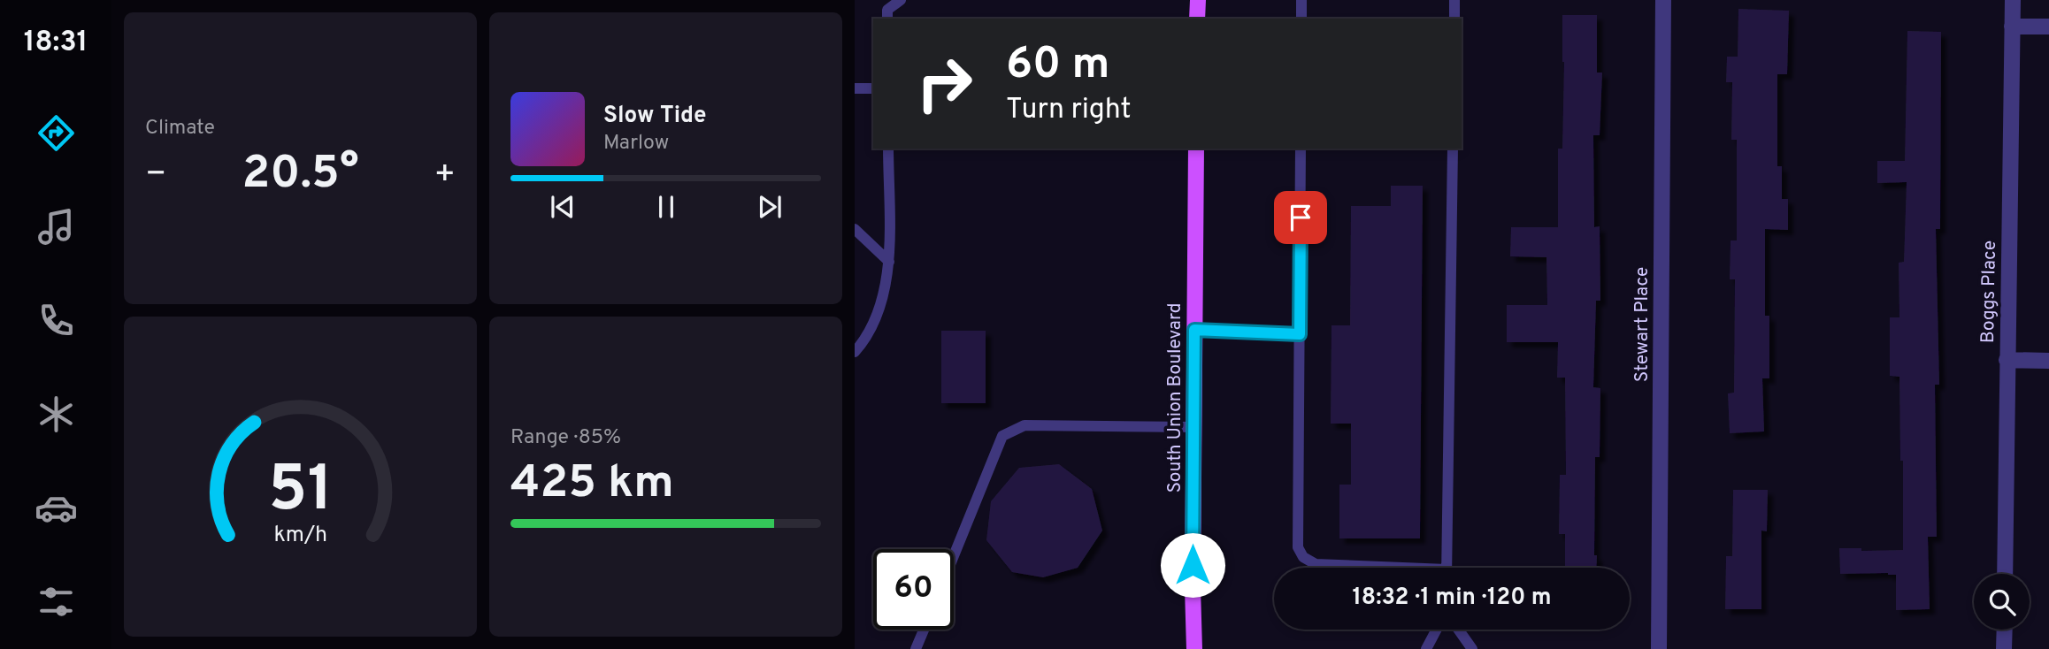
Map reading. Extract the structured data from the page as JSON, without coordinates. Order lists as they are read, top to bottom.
{
  "streets": {
    "main road": ["South Union Boulevard"],
    "street": ["Boggs Place", "Stewart Place"]
  },
  "page": {
    "tabs": "18:31",
    "tile": [
      "Climate",
      ["Range · 85%", "425 km"]
    ],
    "turn": ["60 m", "Turn right"],
    "song": ["Slow Tide", "Marlow"],
    "heat": ["−", "20.5°", "+"],
    "limit": "60",
    "trip": "18:32 · 1 min · 120 m",
    "gauge": ["51", "km/h"]
  }
}
